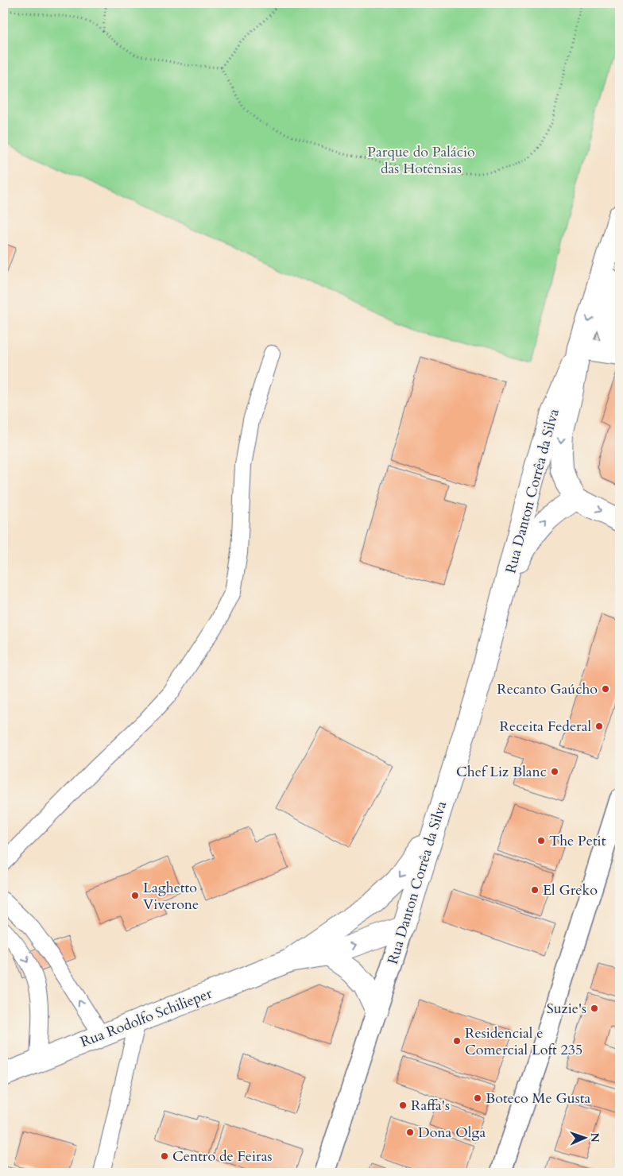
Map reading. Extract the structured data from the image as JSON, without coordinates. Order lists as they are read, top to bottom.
{
  "streets": {
    "main road": ["Rua Danton Corrêa da Silva", "Rua Rodolfo Schilieper"]
  },
  "crossings": [
    ["Rua Danton Corrêa da Silva", "Rua Rodolfo Schilieper"]
  ],
  "parks": ["Parque do Palácio das Hotênsias"],
  "places": [
    "Recanto Gaúcho",
    "Receita Federal",
    "Chef Liz Blanc",
    "The Petit",
    "El Greko",
    "Laghetto Viverone",
    "Suzie's",
    "Residencial e Comercial Loft 235",
    "Boteco Me Gusta",
    "Raffa's",
    "Dona Olga",
    "Centro de Feiras"
  ],
  "north": "right"
}
